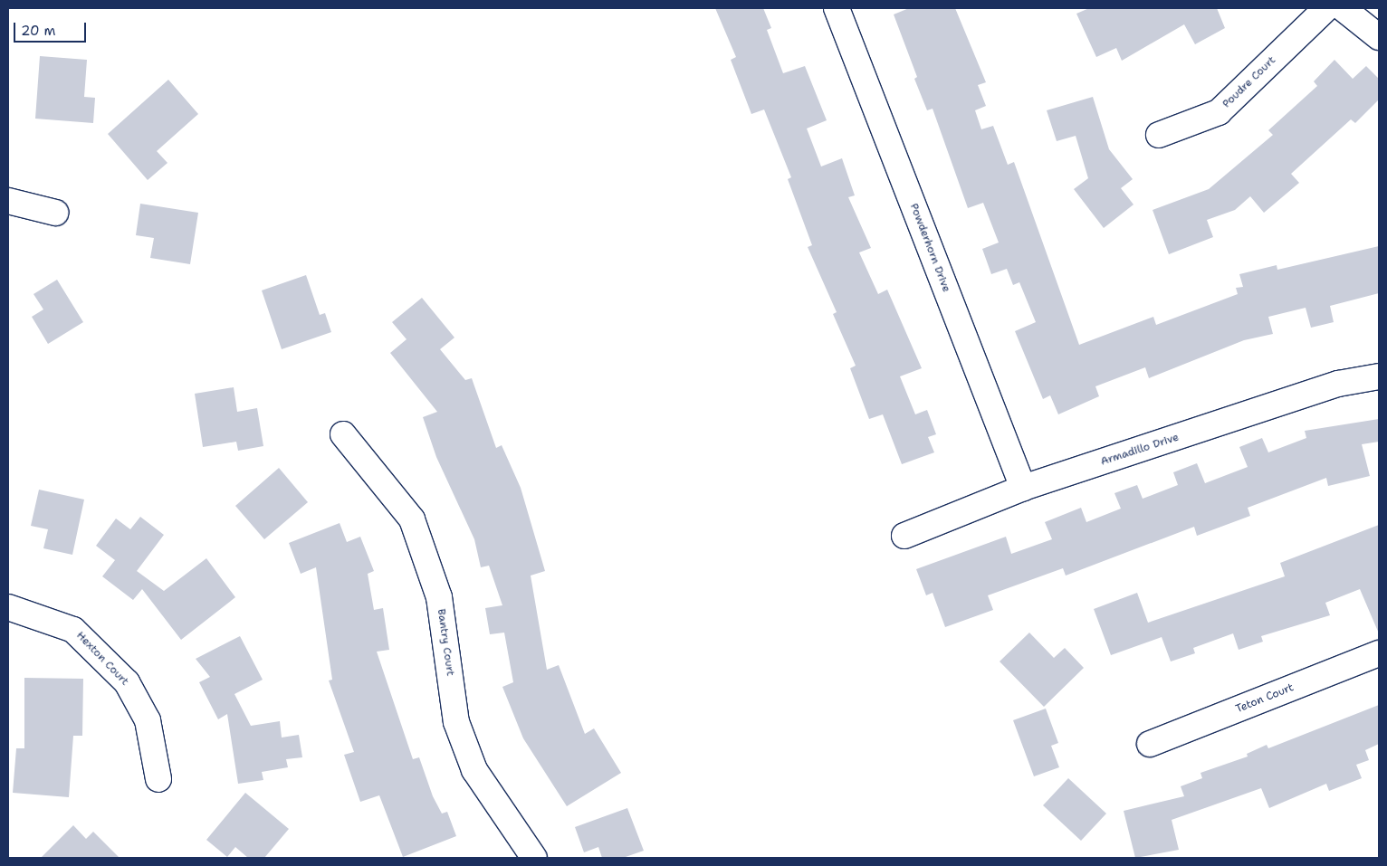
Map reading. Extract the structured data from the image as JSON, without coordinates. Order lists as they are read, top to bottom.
{
  "streets": {
    "street": [
      "Poudre Court",
      "Powderhorn Drive",
      "Armadillo Drive",
      "Bantry Court",
      "Hexton Court",
      "Teton Court"
    ]
  },
  "crossings": [
    ["Powderhorn Drive", "Armadillo Drive"]
  ],
  "scale_bar": "20 m"
}
